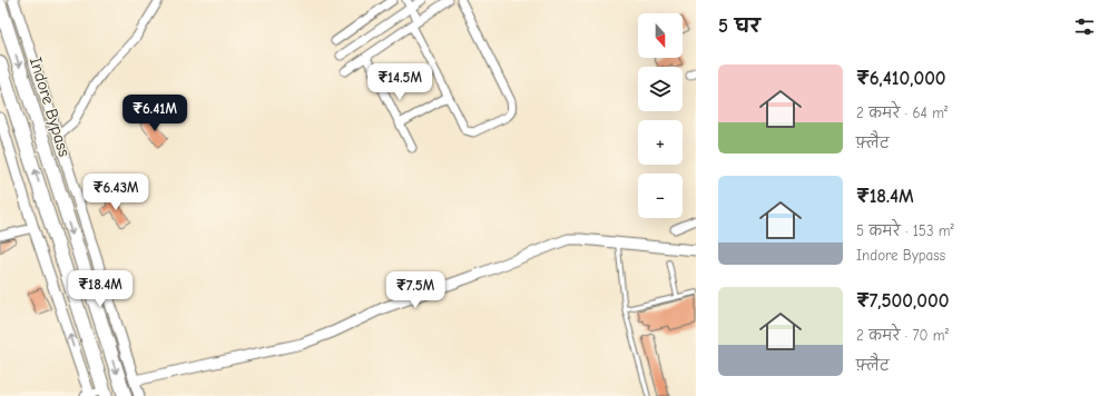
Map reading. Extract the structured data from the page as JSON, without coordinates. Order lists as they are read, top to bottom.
{
  "streets": {
    "highway": ["Indore Bypass"]
  },
  "north": "bottom",
  "page": {
    "heading": "5 घर",
    "map_buttons": ["+", "−"],
    "list": [
      {
        "name": "₹6,410,000",
        "note": "2 कमरे · 64 m² · फ़्लैट"
      },
      {
        "name": "₹18.4M",
        "note": "5 कमरे · 153 m² · Indore Bypass"
      },
      {
        "name": "₹7,500,000",
        "note": "2 कमरे · 70 m² · फ़्लैट"
      }
    ],
    "price": [
      "₹14.5M",
      "₹6.41M",
      "₹6.43M",
      "₹18.4M",
      "₹7.5M"
    ]
  }
}
